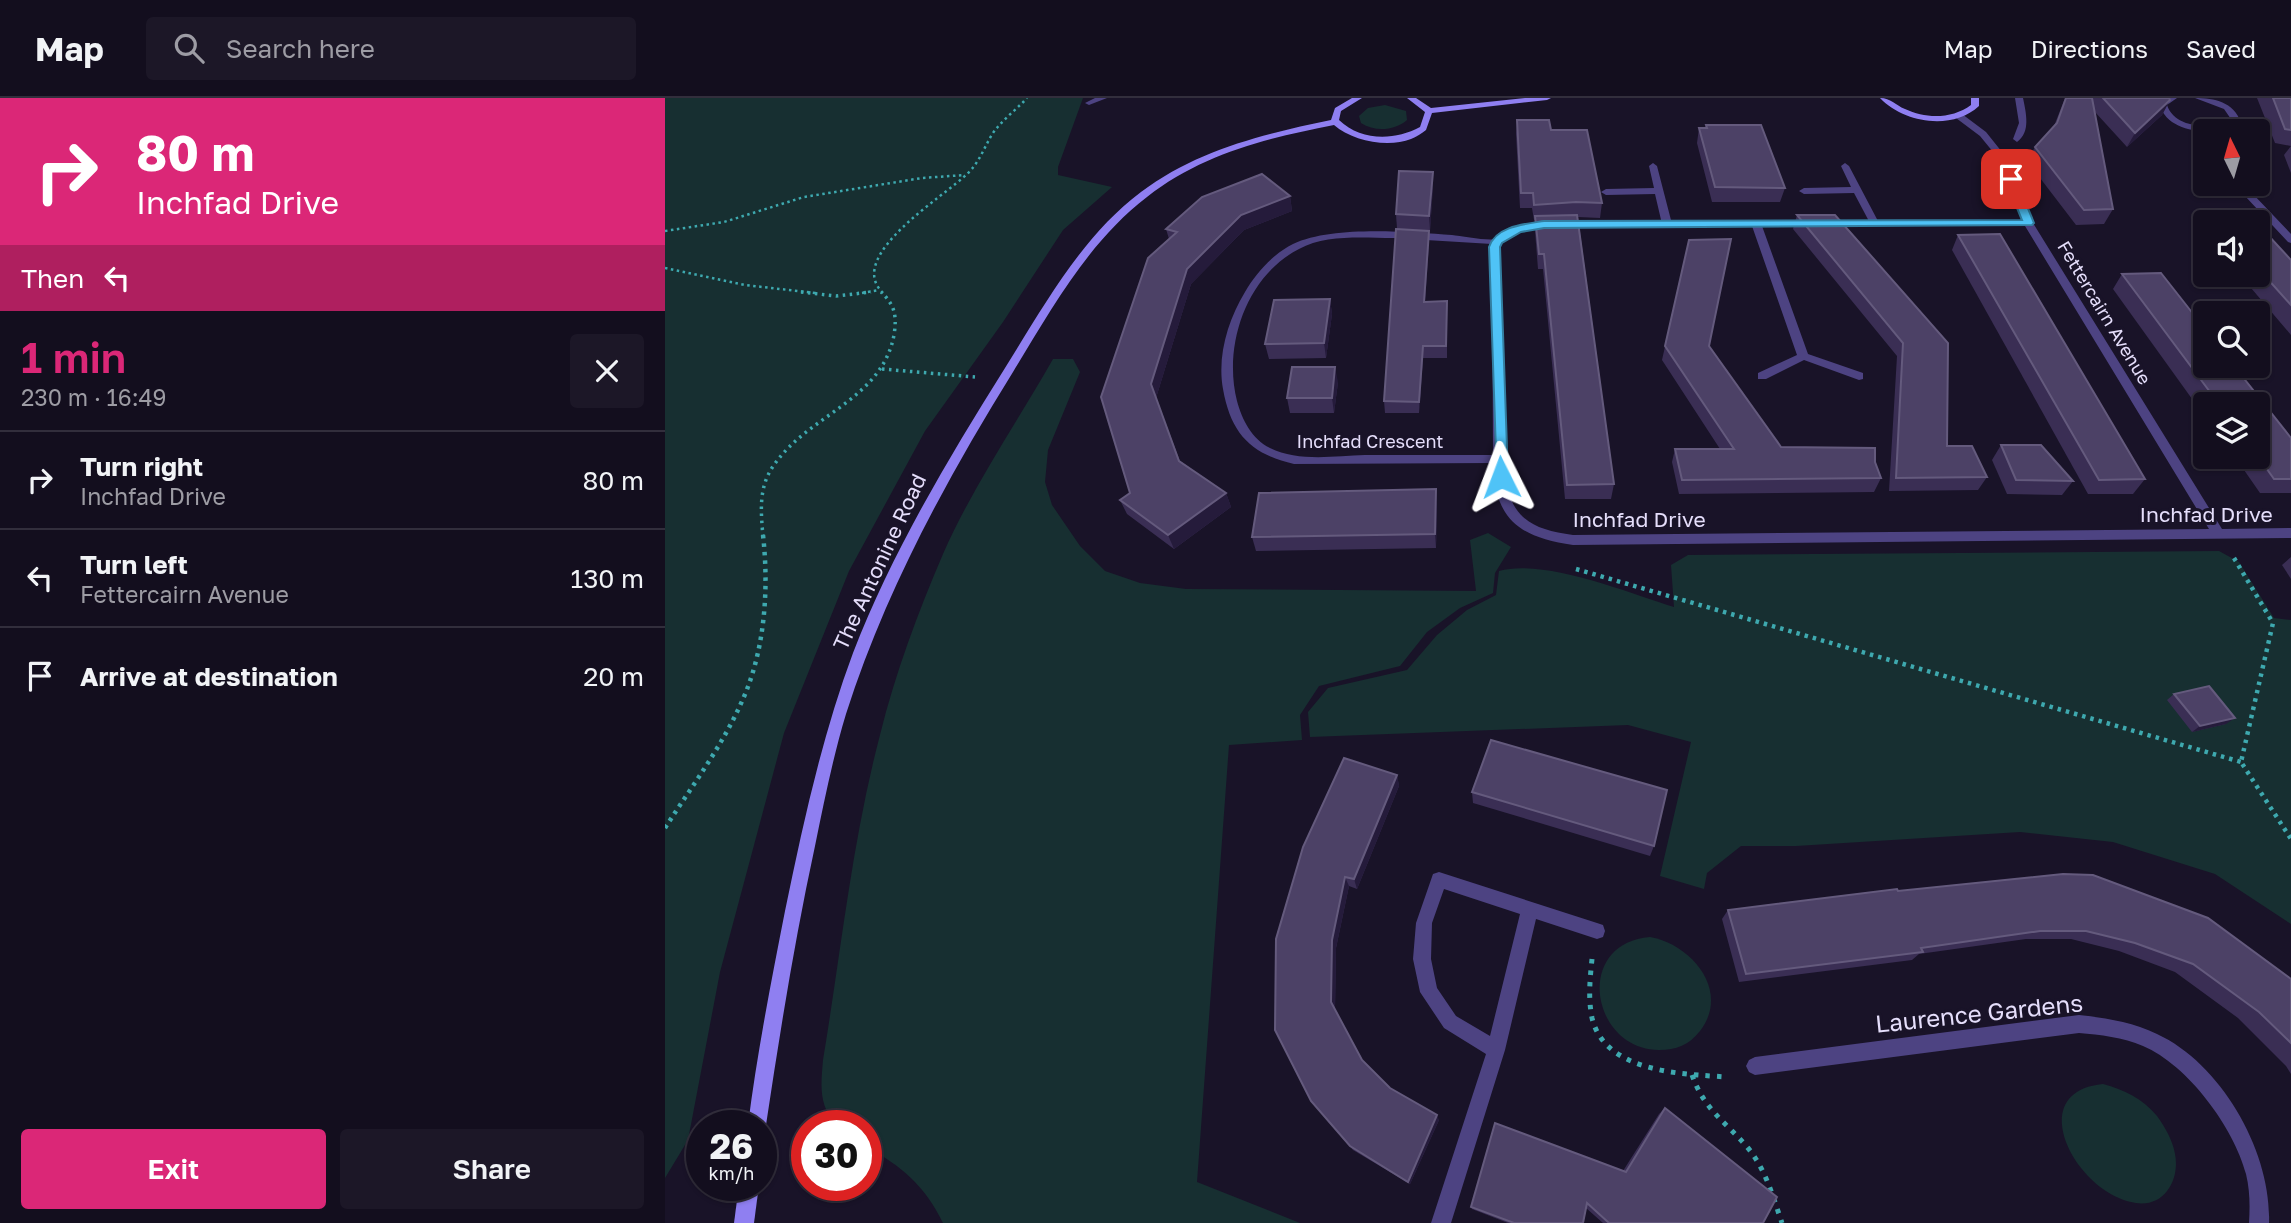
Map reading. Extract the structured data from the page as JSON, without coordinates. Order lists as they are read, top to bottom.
{
  "streets": {
    "street": [
      "Fettercairn Avenue",
      "Inchfad Crescent",
      "Inchfad Drive",
      "The Antonine Road",
      "Laurence Gardens"
    ]
  },
  "crossings": [
    ["Fettercairn Avenue", "Inchfad Drive"],
    ["Inchfad Crescent", "Inchfad Drive"]
  ],
  "north": "top",
  "page": {
    "header": "Map",
    "search": "Search here",
    "nav": ["Map", "Directions", "Saved"],
    "turn": ["80 m", "Inchfad Drive"],
    "then": "Then",
    "heading": ["1 min", "230 m · 16:49"],
    "list": [
      {
        "name": "Turn right",
        "note": "Inchfad Drive",
        "value": "80 m"
      },
      {
        "name": "Turn left",
        "note": "Fettercairn Avenue",
        "value": "130 m"
      },
      {
        "name": "Arrive at destination",
        "value": "20 m"
      }
    ],
    "speed": "26 km/h",
    "limit": "30",
    "buttons": ["Exit", "Share"]
  }
}
